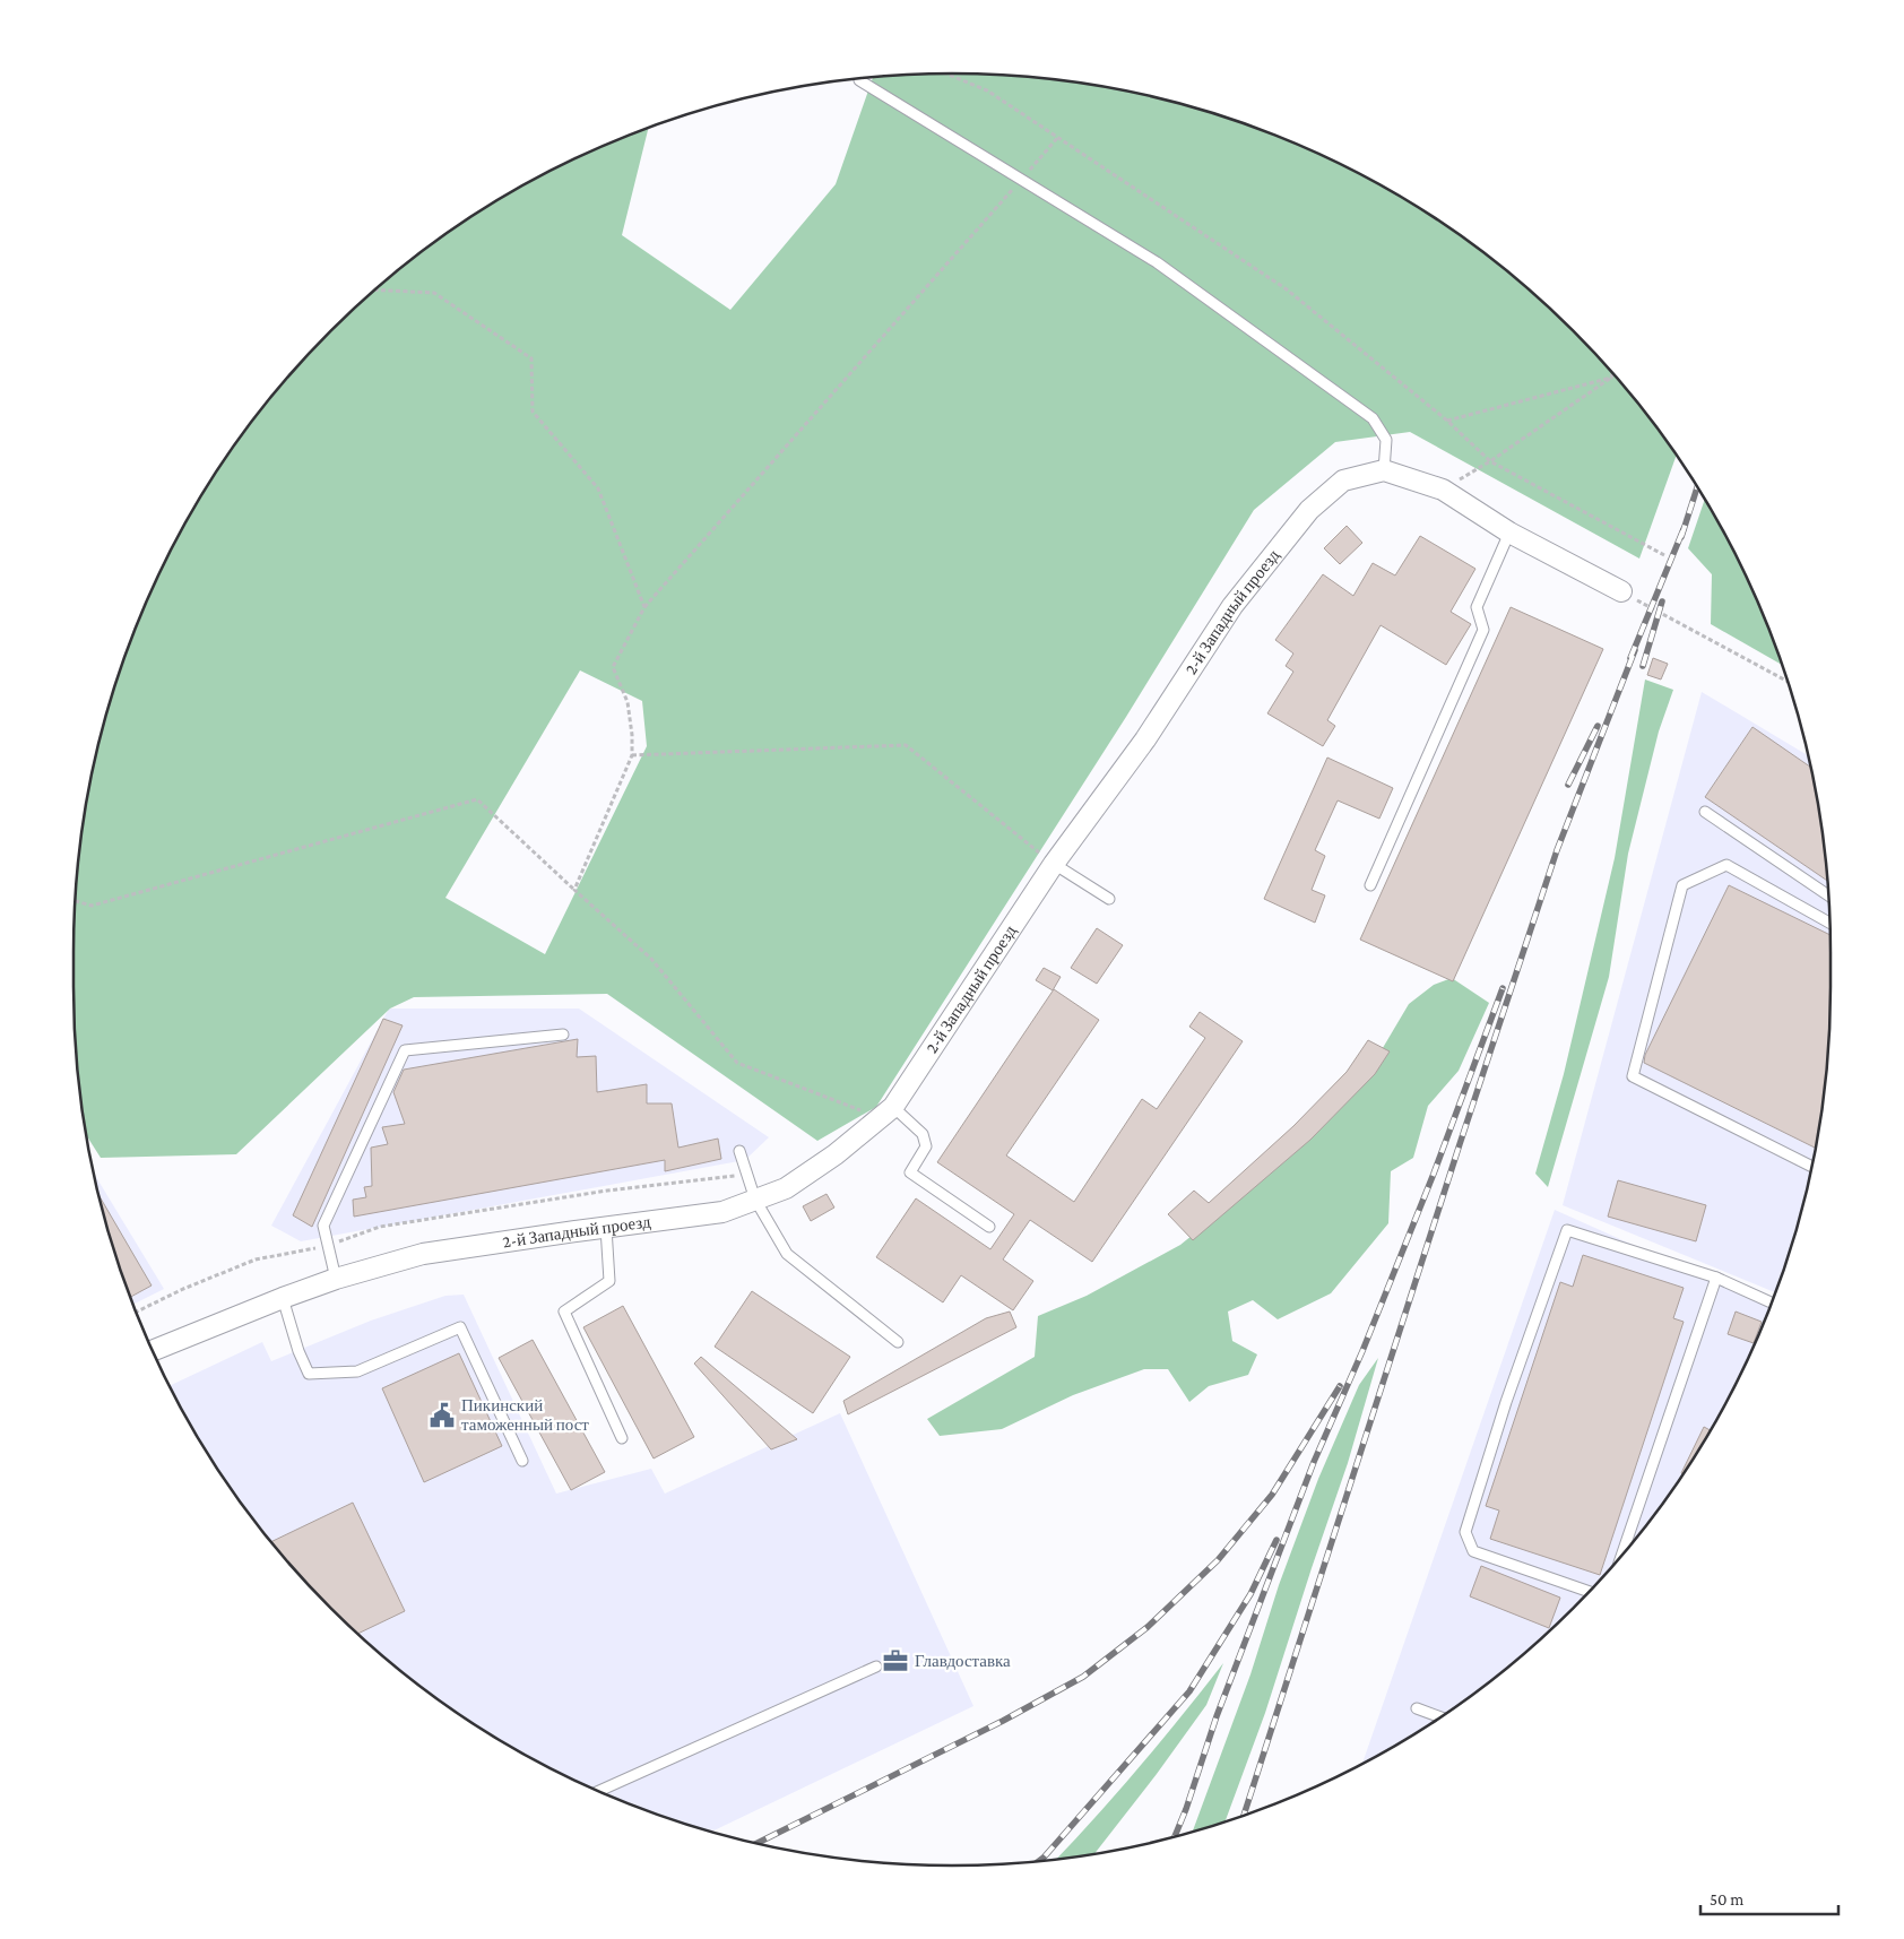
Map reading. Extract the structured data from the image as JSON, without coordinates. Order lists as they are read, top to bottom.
{
  "streets": {
    "street": ["2-й Западный проезд"]
  },
  "places": {
    "public building": ["Пикинский таможенный пост"],
    "office": ["Главдоставка"]
  },
  "scale_bar": "50 m"
}
